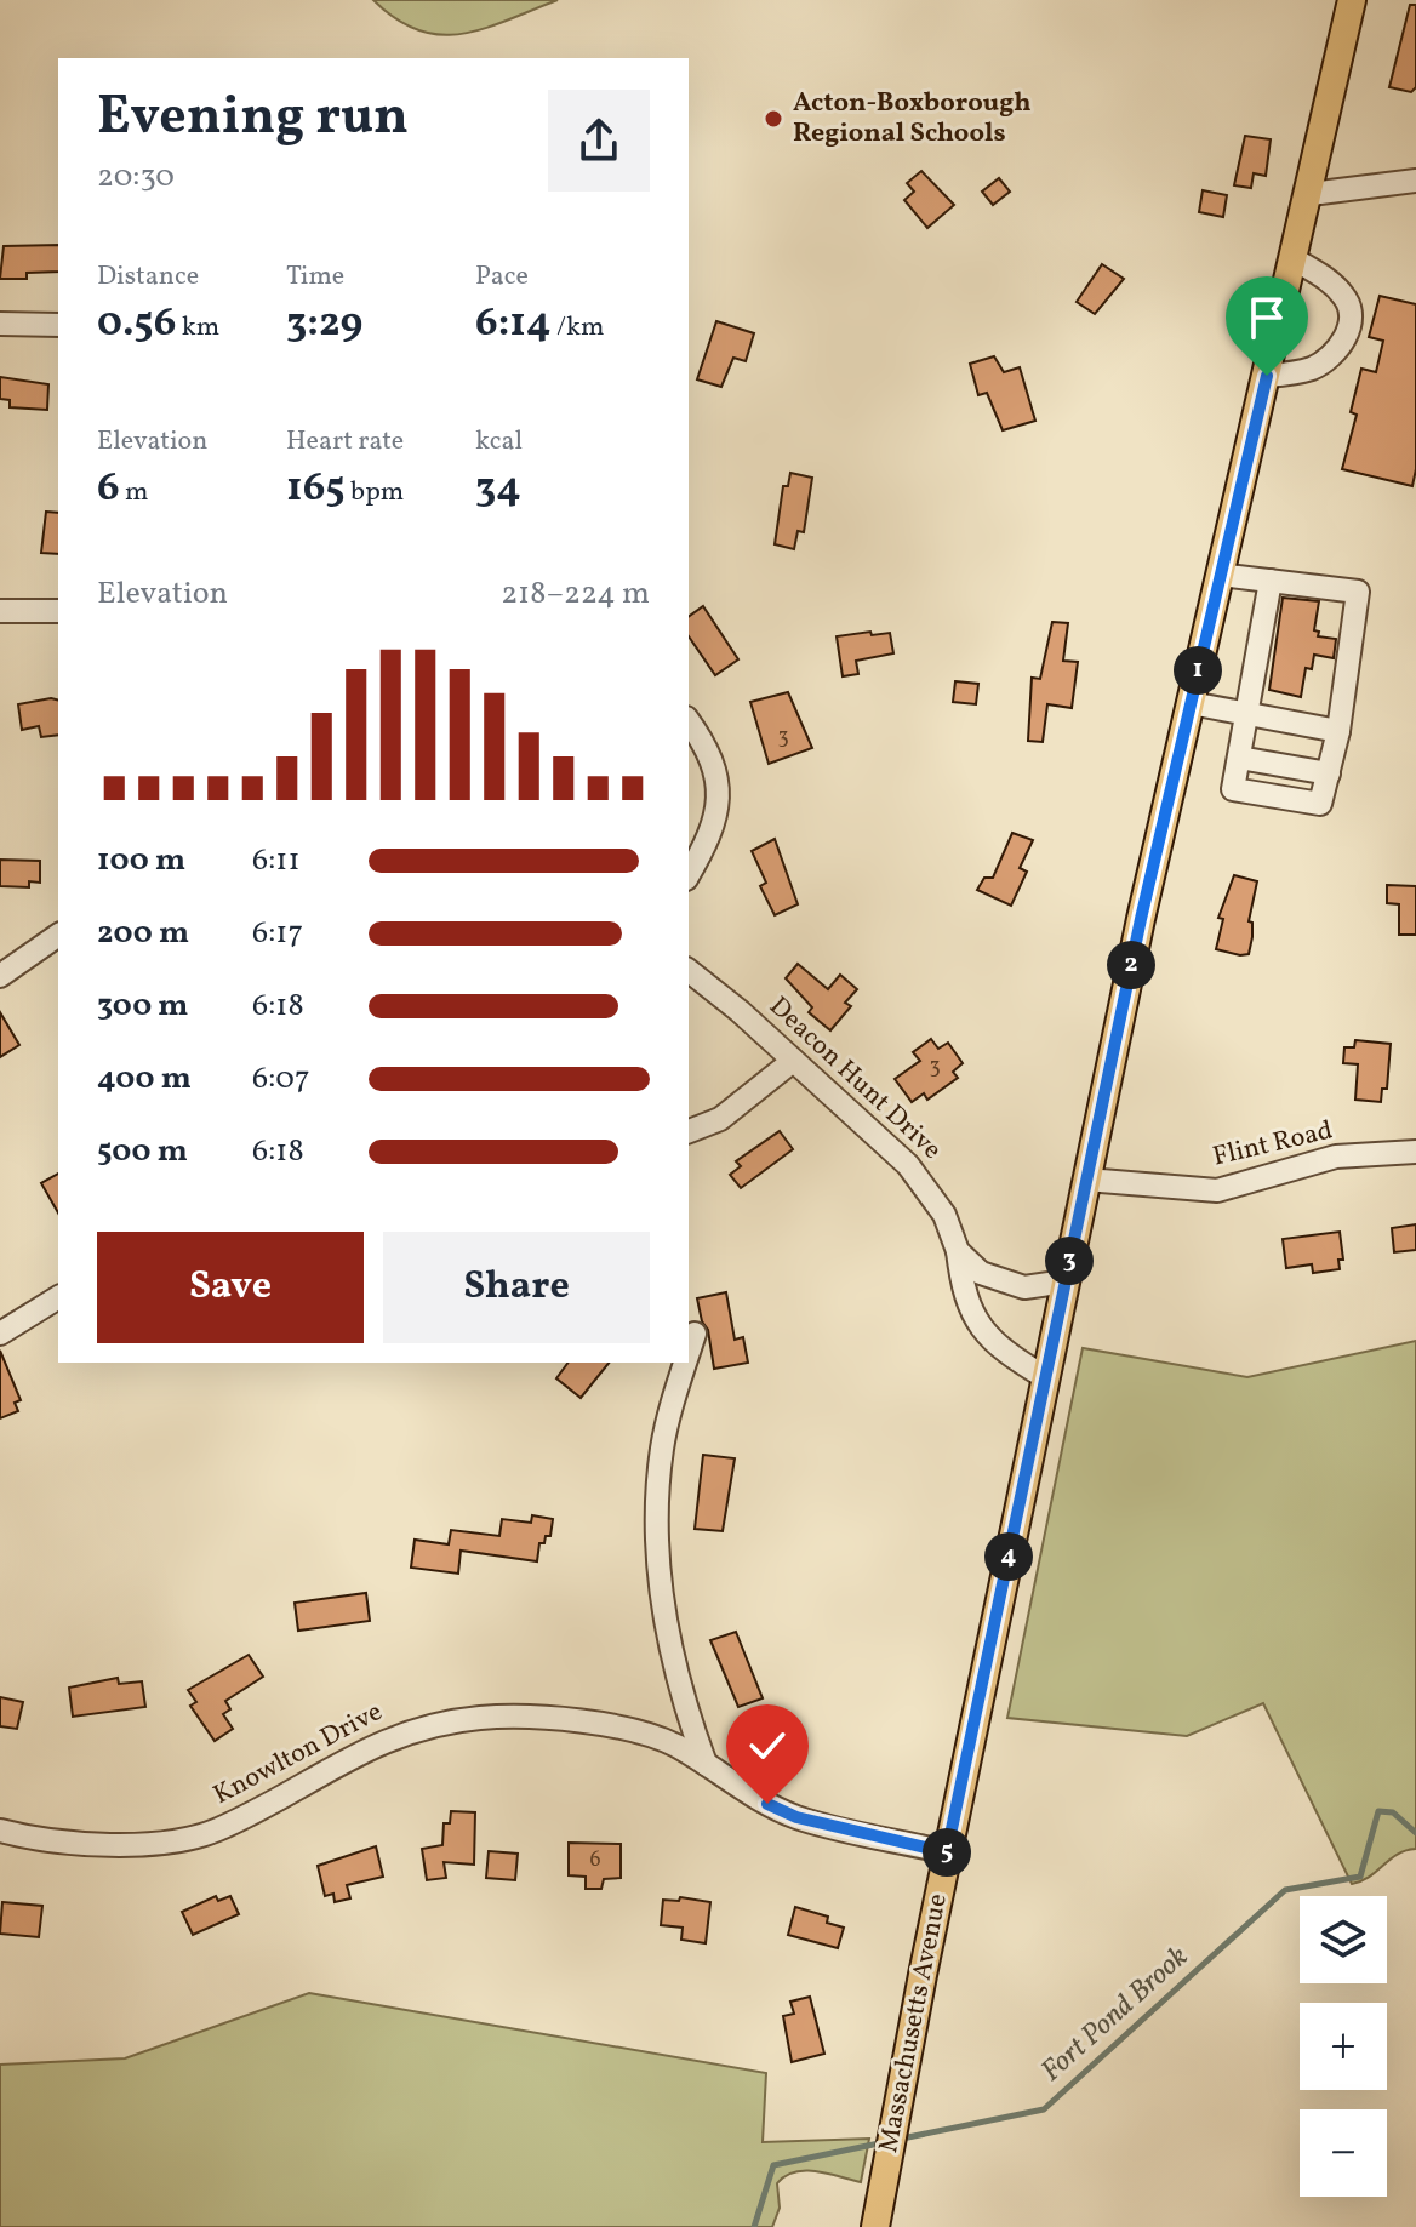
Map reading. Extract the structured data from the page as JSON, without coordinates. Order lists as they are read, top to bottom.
{
  "streets": {
    "main road": ["Massachusetts Avenue"],
    "street": ["Deacon Hunt Drive", "Flint Road", "Knowlton Drive"]
  },
  "crossings": [
    ["Deacon Hunt Drive", "Massachusetts Avenue"],
    ["Flint Road", "Massachusetts Avenue"],
    ["Knowlton Drive", "Massachusetts Avenue"]
  ],
  "water": ["Fort Pond Brook"],
  "places": ["Acton-Boxborough Regional Schools"],
  "house_numbers": ["3", "3", "6"],
  "page": {
    "heading": ["Evening run", "20:30"],
    "stats": [
      ["Distance", "0.56 km"],
      ["Time", "3:29"],
      ["Pace", "6:14 /km"],
      ["Elevation", "6 m"],
      ["Heart rate", "165 bpm"],
      ["kcal", "34"]
    ],
    "chart": ["Elevation", "218–224 m"],
    "pins": [
      "1",
      "2",
      "3",
      "4",
      "5"
    ],
    "list": [
      {
        "name": "100 m",
        "note": "6:11"
      },
      {
        "name": "200 m",
        "note": "6:17"
      },
      {
        "name": "300 m",
        "note": "6:18"
      },
      {
        "name": "400 m",
        "note": "6:07"
      },
      {
        "name": "500 m",
        "note": "6:18"
      }
    ],
    "buttons": ["Save", "Share"],
    "map_buttons": ["+", "−"]
  }
}
